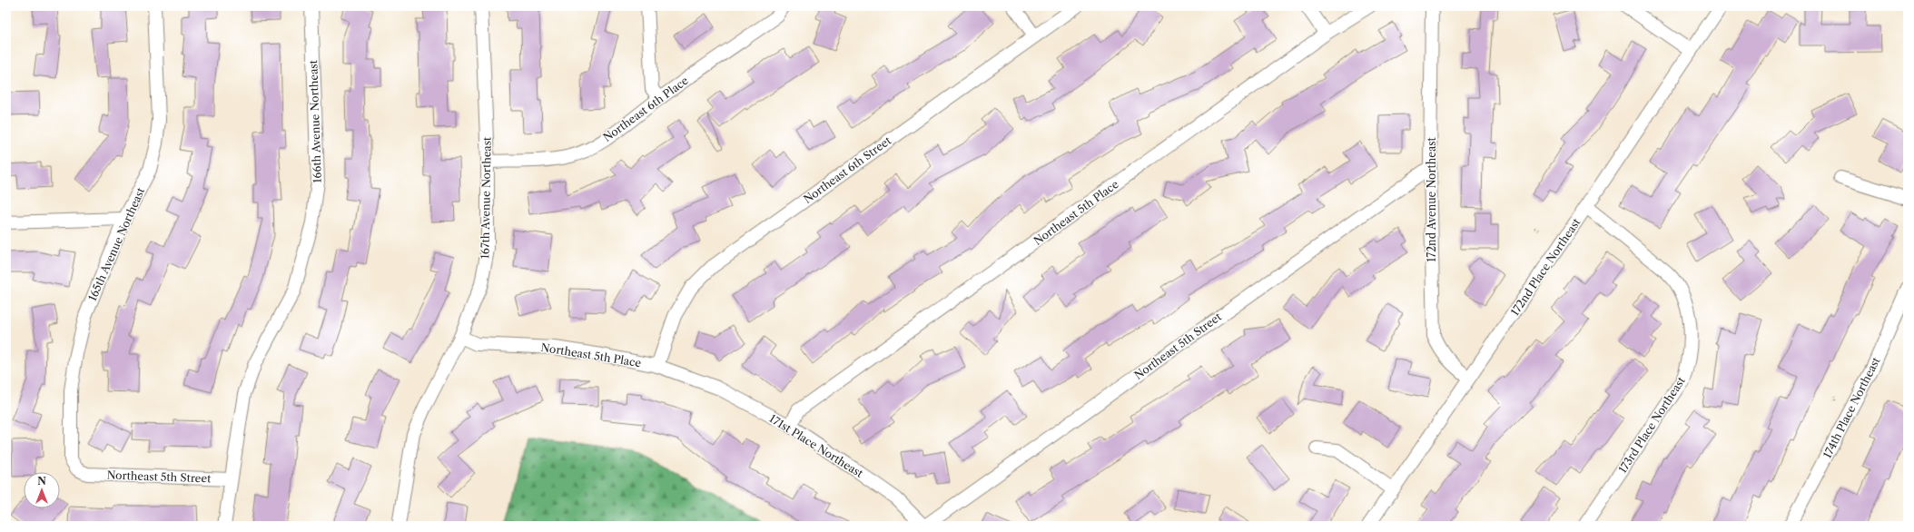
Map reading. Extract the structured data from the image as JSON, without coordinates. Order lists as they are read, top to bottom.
{
  "streets": {
    "street": [
      "Northeast 6th Place",
      "166th Avenue Northeast",
      "Northeast 6th Street",
      "167th Avenue Northeast",
      "172nd Avenue Northeast",
      "Northeast 5th Place",
      "165th Avenue Northeast",
      "172nd Place Northeast",
      "Northeast 5th Street",
      "174th Place Northeast",
      "173rd Place Northeast",
      "171st Place Northeast"
    ]
  },
  "crossings": [
    ["Northeast 6th Place", "167th Avenue Northeast"],
    ["166th Avenue Northeast", "Northeast 5th Street"],
    ["Northeast 6th Street", "Northeast 5th Place"],
    ["Northeast 6th Street", "171st Place Northeast"],
    ["167th Avenue Northeast", "Northeast 5th Place"],
    ["172nd Avenue Northeast", "172nd Place Northeast"],
    ["172nd Avenue Northeast", "Northeast 5th Street"],
    ["Northeast 5th Place", "171st Place Northeast"],
    ["165th Avenue Northeast", "Northeast 5th Street"],
    ["172nd Place Northeast", "173rd Place Northeast"],
    ["Northeast 5th Street", "171st Place Northeast"]
  ],
  "north": "top"
}
